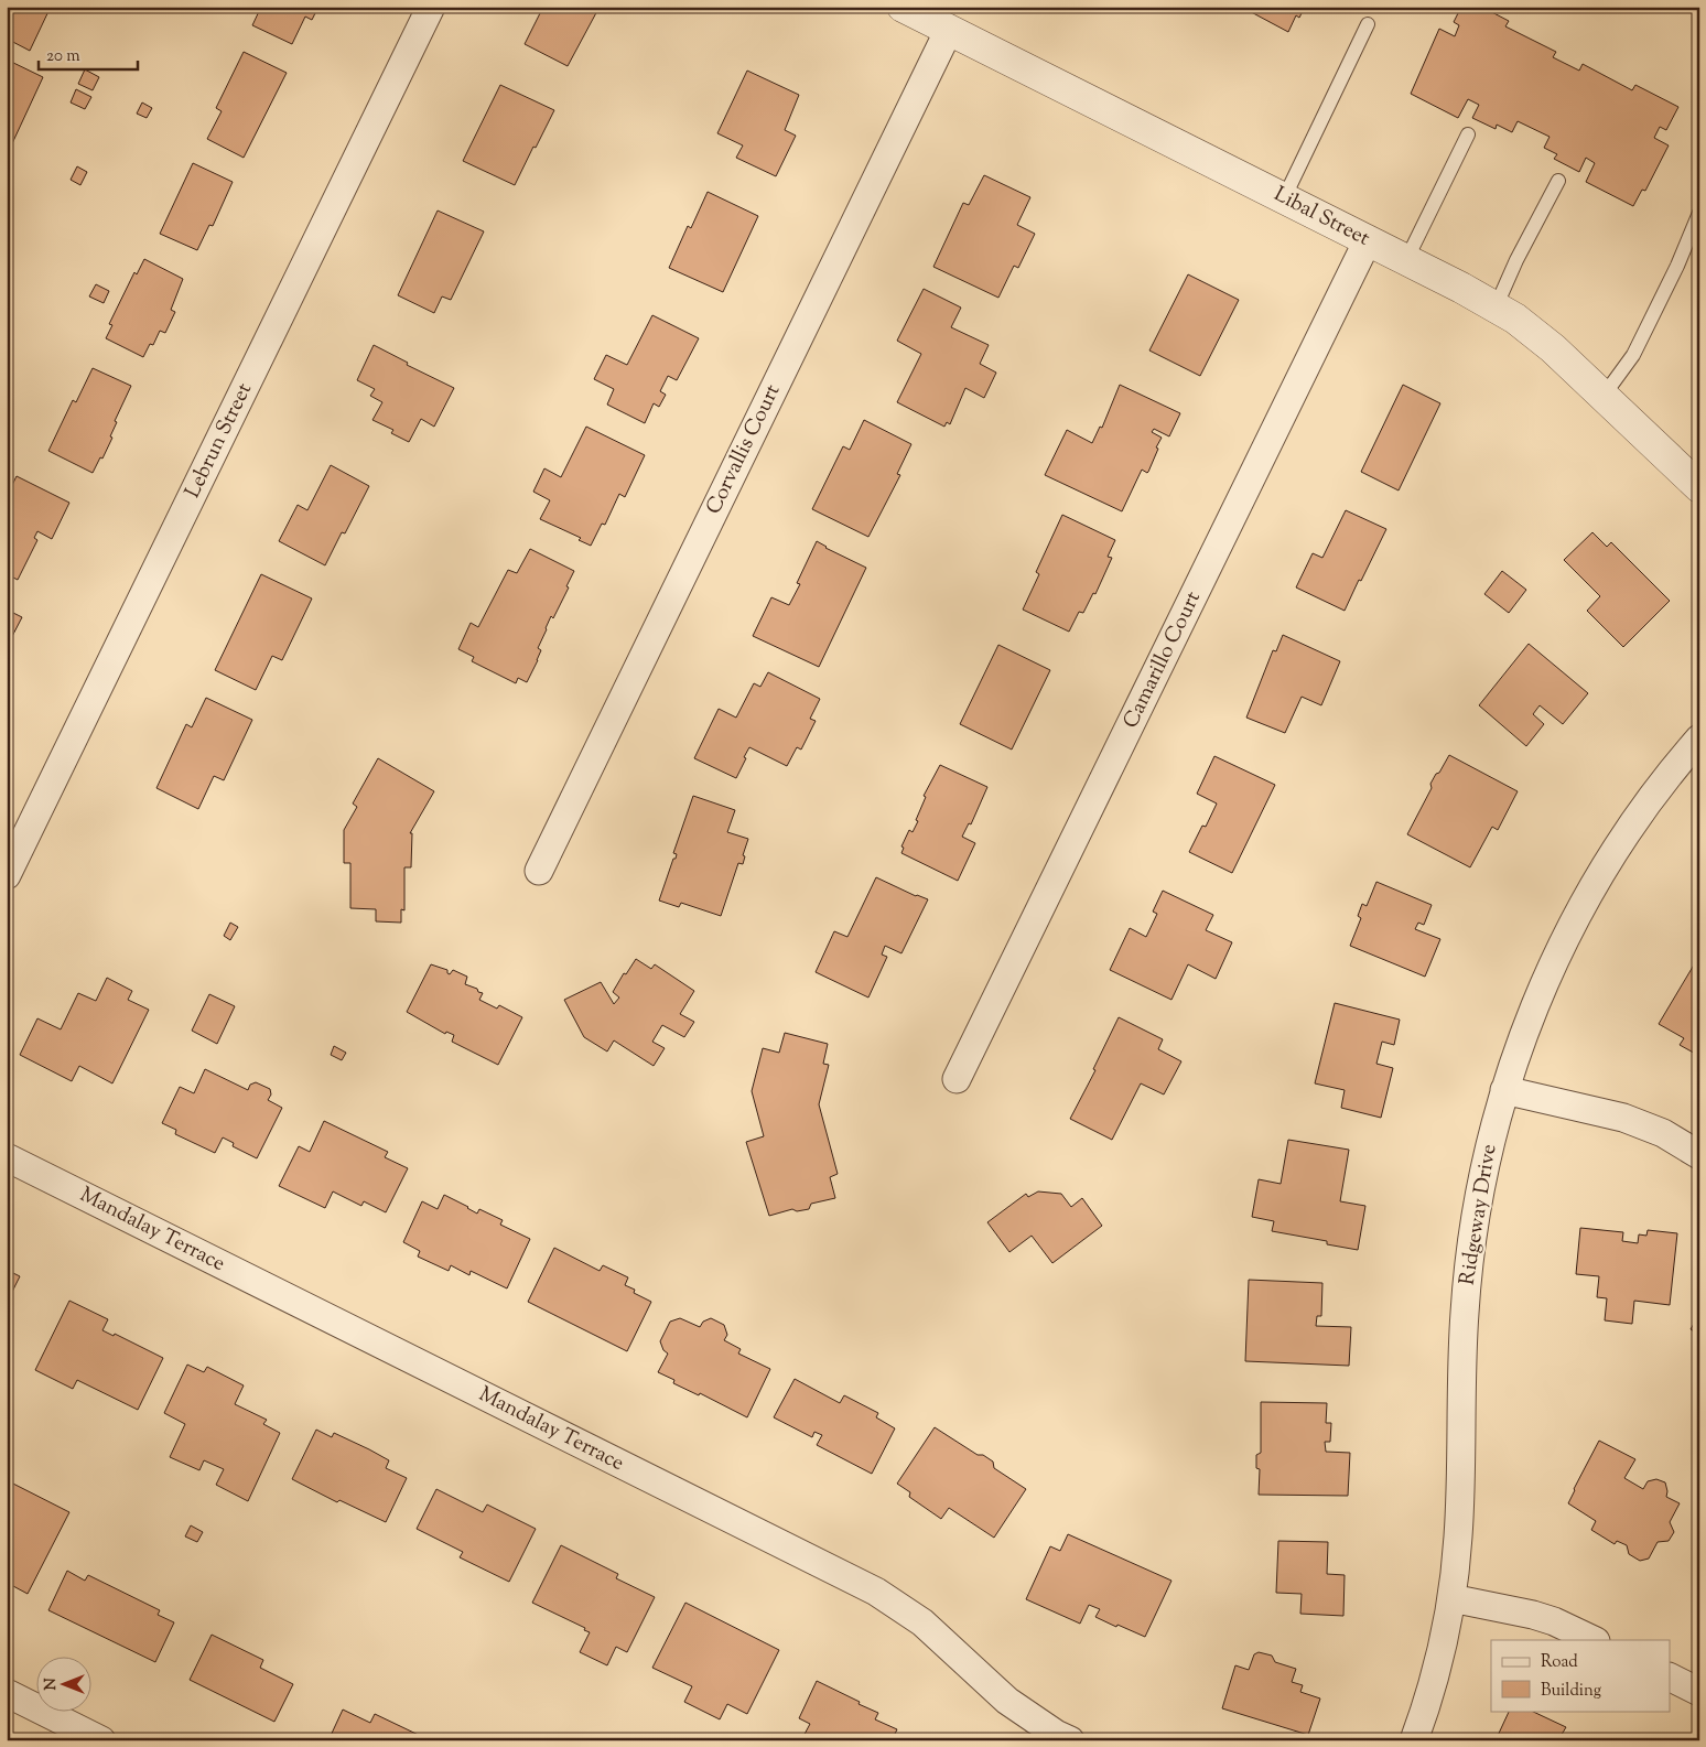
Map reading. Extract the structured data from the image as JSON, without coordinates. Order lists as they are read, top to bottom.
{
  "streets": {
    "street": [
      "Libal Street",
      "Lebrun Street",
      "Corvallis Court",
      "Camarillo Court",
      "Ridgeway Drive",
      "Mandalay Terrace"
    ]
  },
  "crossings": [
    ["Libal Street", "Corvallis Court"],
    ["Libal Street", "Camarillo Court"]
  ],
  "legend": ["Road", "Building"],
  "scale_bar": "20 m",
  "north": "left"
}
